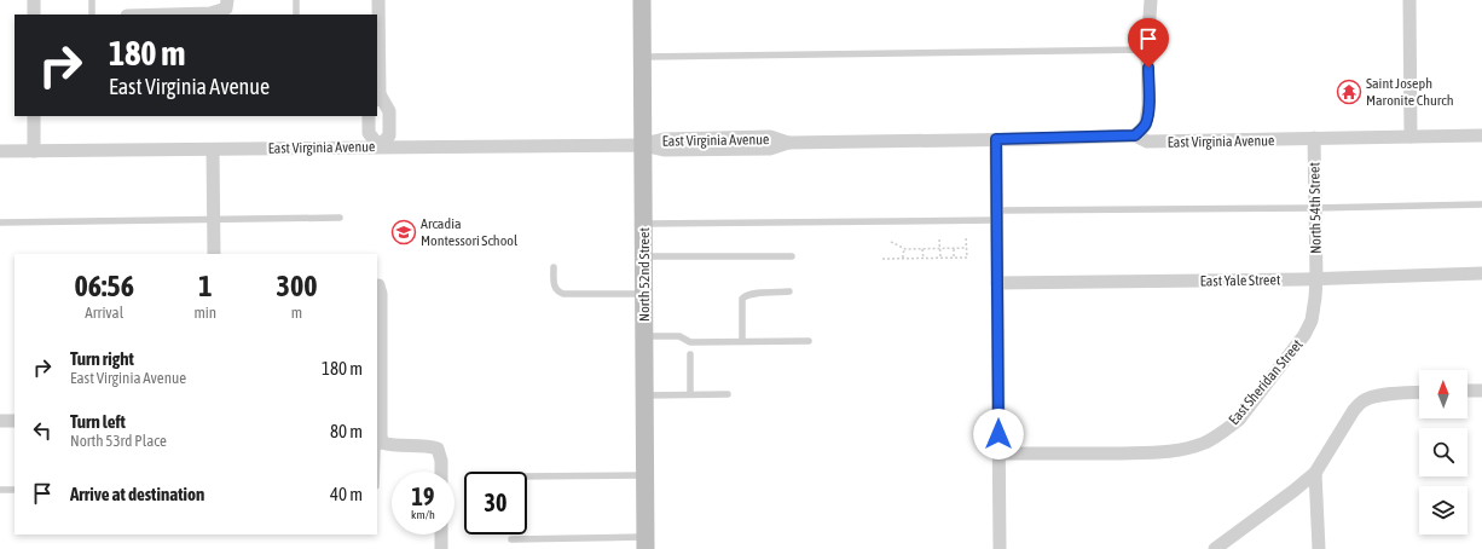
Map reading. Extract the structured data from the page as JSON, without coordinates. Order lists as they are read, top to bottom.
{
  "streets": {
    "main road": ["North 52nd Street"],
    "street": [
      "East Virginia Avenue",
      "North 54th Street",
      "East Yale Street",
      "East Sheridan Street"
    ]
  },
  "crossings": [
    ["East Virginia Avenue", "North 54th Street"],
    ["East Virginia Avenue", "North 52nd Street"],
    ["North 54th Street", "East Yale Street"],
    ["North 54th Street", "East Sheridan Street"],
    ["East Yale Street", "East Sheridan Street"]
  ],
  "places": {
    "temple": ["Saint Joseph Maronite Church"],
    "school or university": ["Arcadia Montessori School"]
  },
  "north": "top",
  "page": {
    "turn": ["180 m", "East Virginia Avenue"],
    "eta": [
      "06:56",
      "Arrival",
      "1",
      "min",
      "300",
      "m"
    ],
    "list": [
      {
        "name": "Turn right",
        "note": "East Virginia Avenue",
        "value": "180 m"
      },
      {
        "name": "Turn left",
        "note": "North 53rd Place",
        "value": "80 m"
      },
      {
        "name": "Arrive at destination",
        "value": "40 m"
      }
    ],
    "speed": "19 km/h",
    "limit": "30"
  }
}
